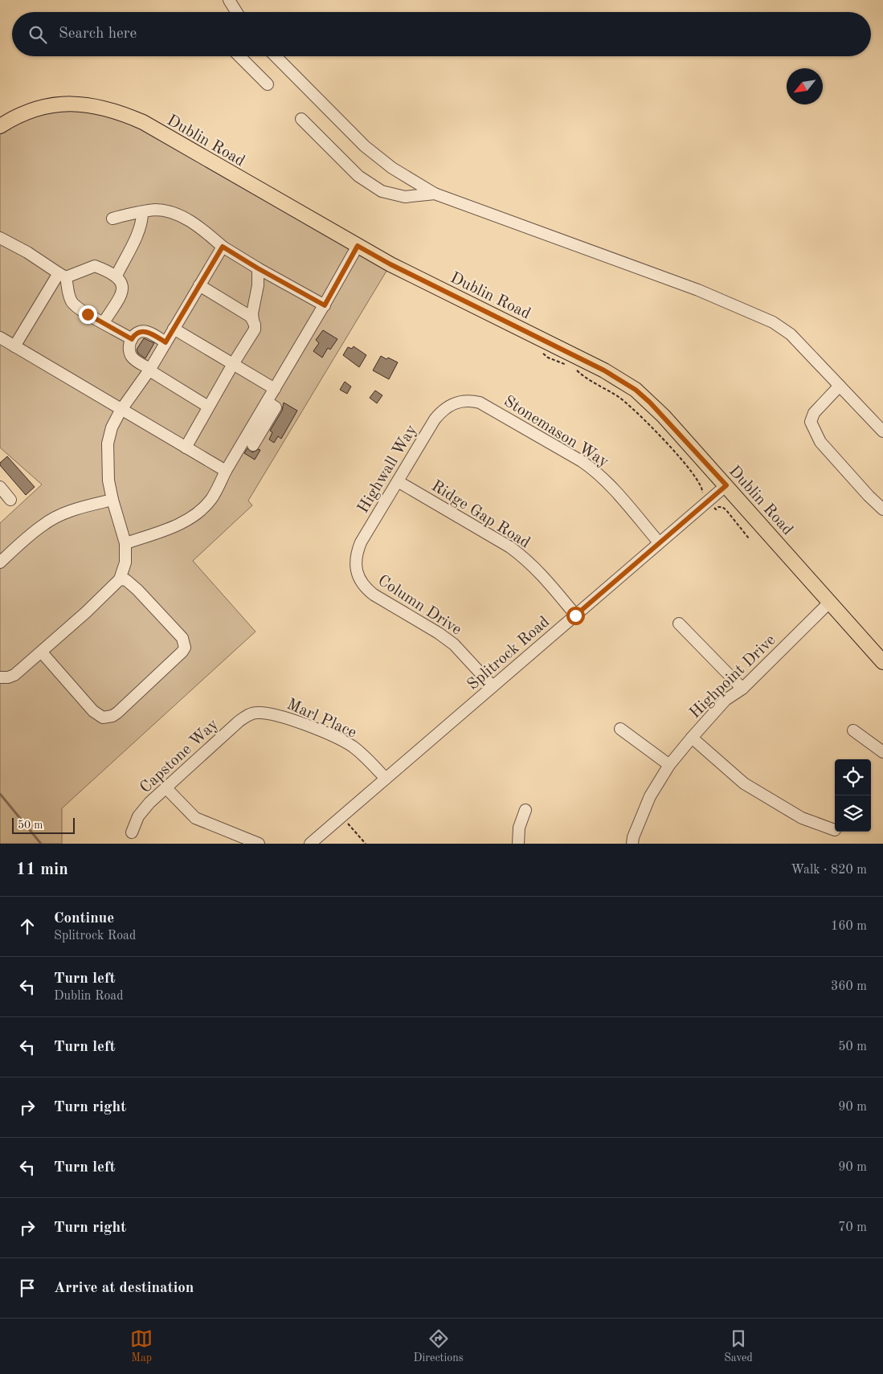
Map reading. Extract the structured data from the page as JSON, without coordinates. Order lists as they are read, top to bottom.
{
  "streets": {
    "main road": ["Dublin Road"],
    "street": [
      "Stonemason Way",
      "Highwall Way",
      "Ridge Gap Road",
      "Column Drive",
      "Splitrock Road",
      "Highpoint Drive",
      "Marl Place",
      "Capstone Way"
    ]
  },
  "crossings": [
    ["Dublin Road", "Splitrock Road"],
    ["Dublin Road", "Highpoint Drive"],
    ["Stonemason Way", "Highwall Way"],
    ["Stonemason Way", "Splitrock Road"],
    ["Highwall Way", "Ridge Gap Road"],
    ["Highwall Way", "Column Drive"],
    ["Ridge Gap Road", "Splitrock Road"],
    ["Column Drive", "Splitrock Road"],
    ["Splitrock Road", "Marl Place"],
    ["Marl Place", "Capstone Way"]
  ],
  "scale_bar": "50 m",
  "north": "bottom left",
  "page": {
    "search": "Search here",
    "scale": "50 m",
    "heading": ["11 min", "Walk · 820 m"],
    "list": [
      ["Continue", "Splitrock Road", "160 m"],
      ["Turn left", "Dublin Road", "360 m"],
      ["Turn left", "50 m"],
      ["Turn right", "90 m"],
      ["Turn left", "90 m"],
      ["Turn right", "70 m"],
      "Arrive at destination"
    ],
    "nav": ["Map", "Directions", "Saved"]
  }
}
